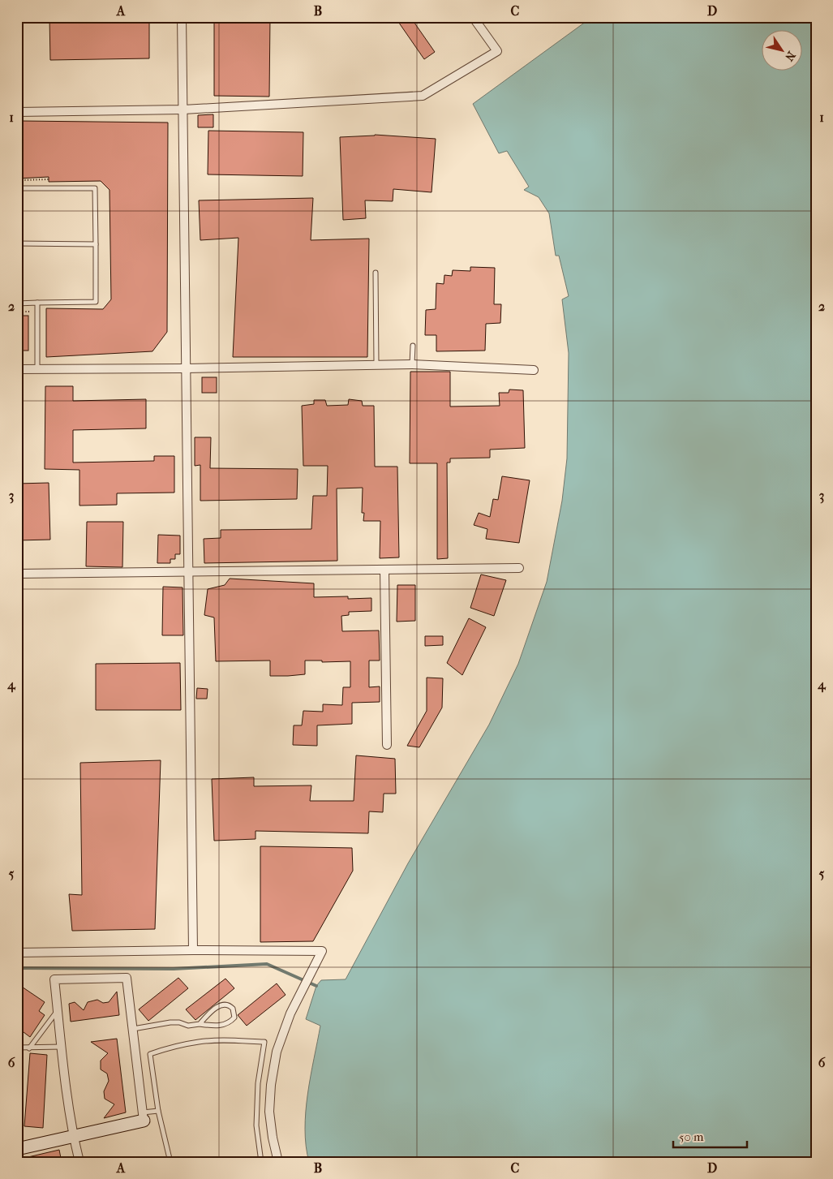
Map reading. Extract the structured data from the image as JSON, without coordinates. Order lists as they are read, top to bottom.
{
  "scale_bar": "50 m",
  "north": "bottom right",
  "grid": {
    "columns": [
      "A",
      "B",
      "C",
      "D"
    ],
    "rows": [
      "1",
      "2",
      "3",
      "4",
      "5",
      "6"
    ]
  }
}
